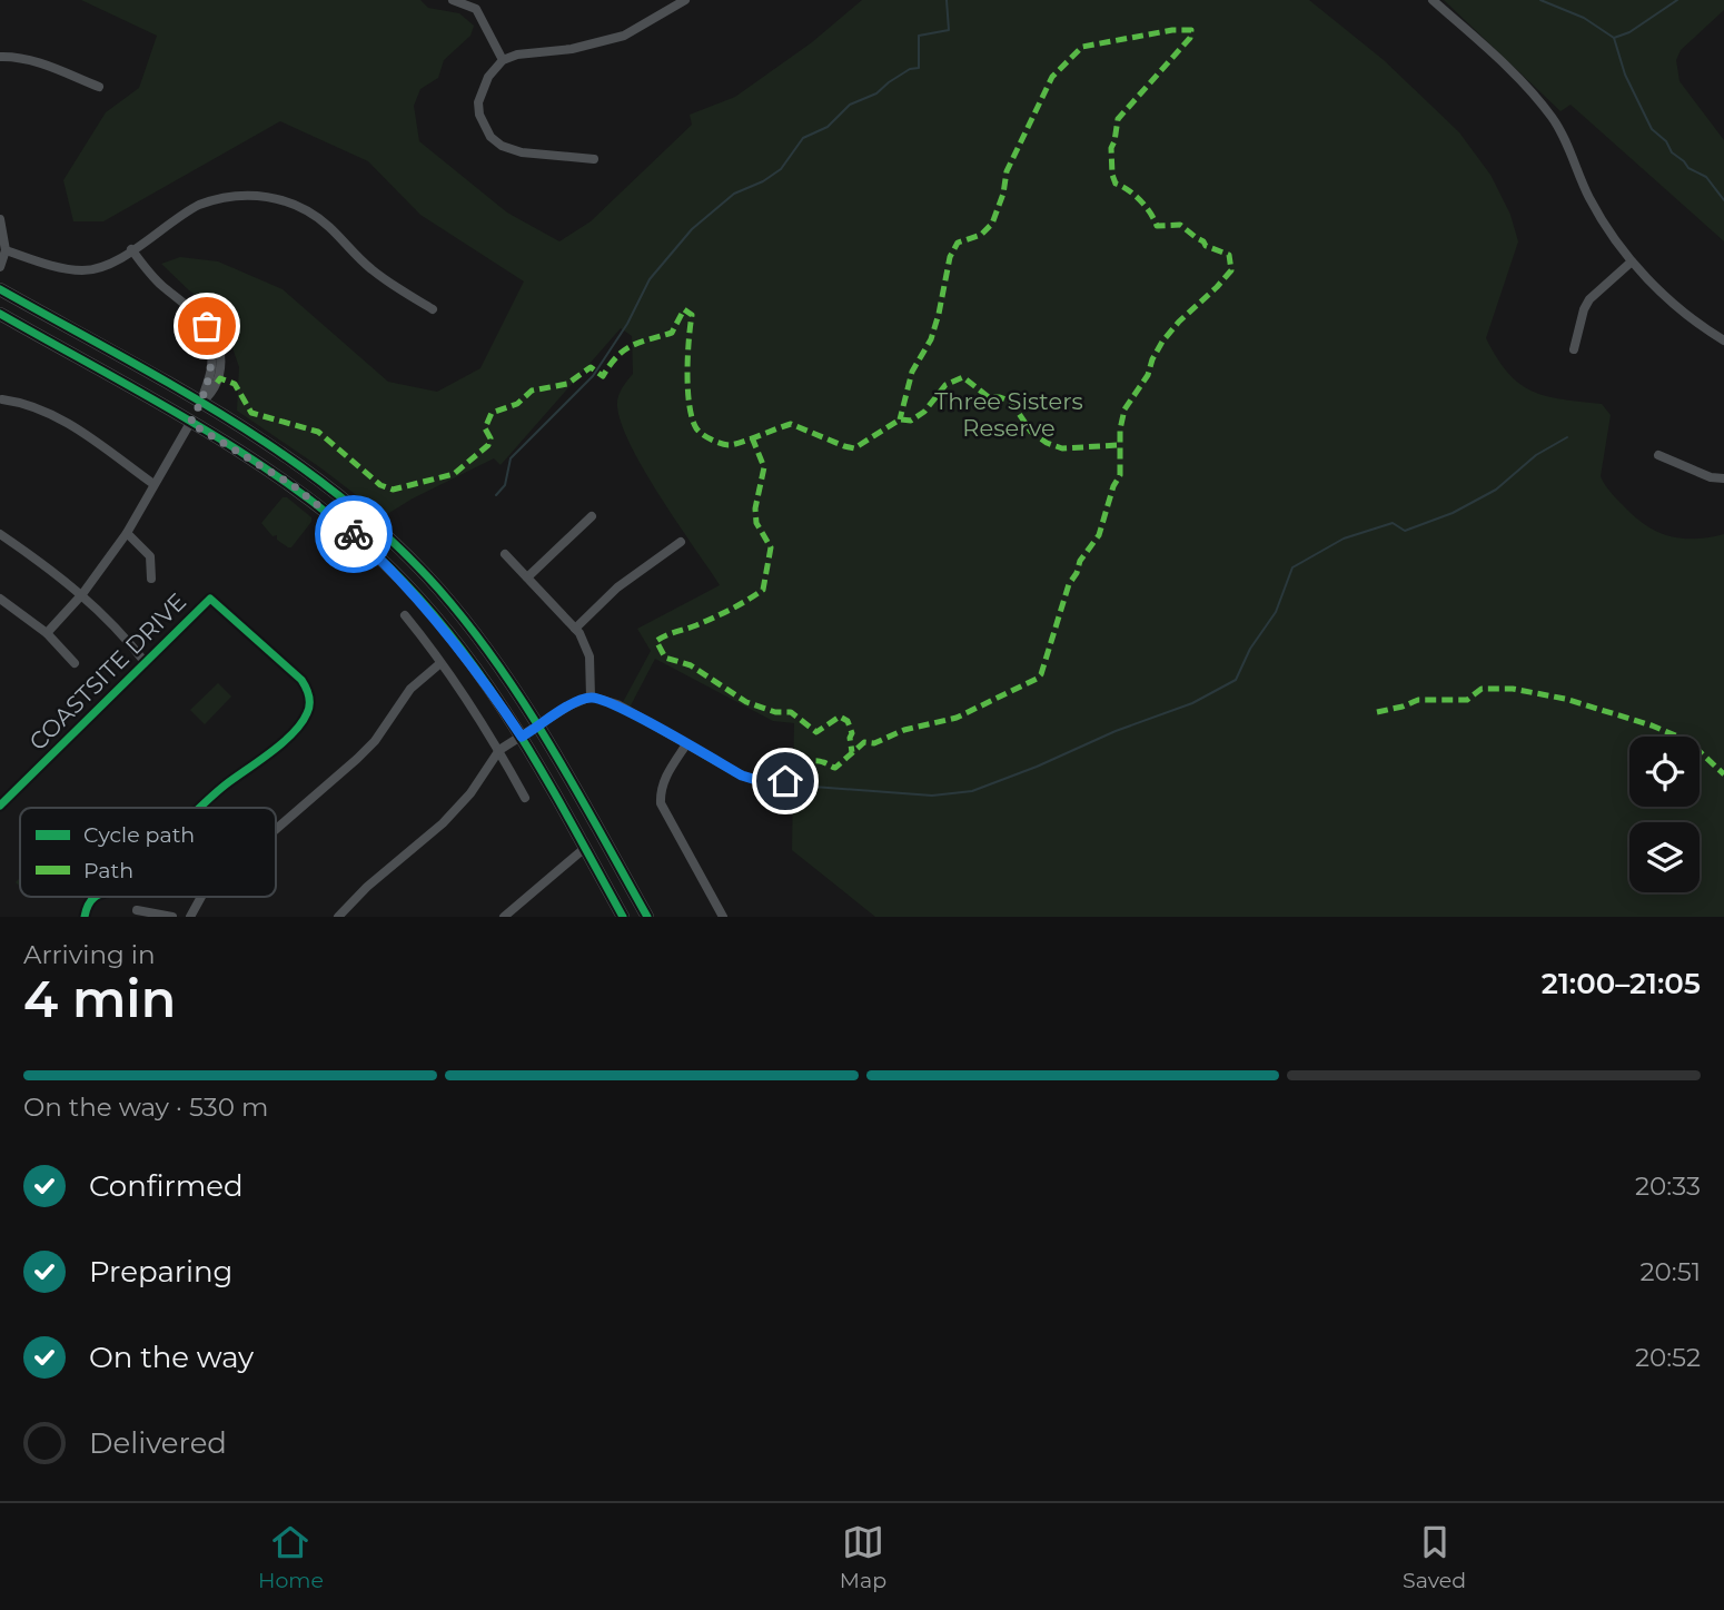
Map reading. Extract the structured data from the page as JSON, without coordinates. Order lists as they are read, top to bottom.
{
  "streets": {
    "street": ["COASTSITE DRIVE"]
  },
  "parks": ["Three Sisters Reserve"],
  "legend": ["Cycle path", "Path"],
  "page": {
    "heading": ["4 min", "Arriving in", "21:00–21:05"],
    "bar": "On the way · 530 m",
    "list": [
      ["Confirmed", "20:33"],
      ["Preparing", "20:51"],
      ["On the way", "20:52"],
      "Delivered"
    ],
    "tabs": ["Home", "Map", "Saved"]
  }
}
